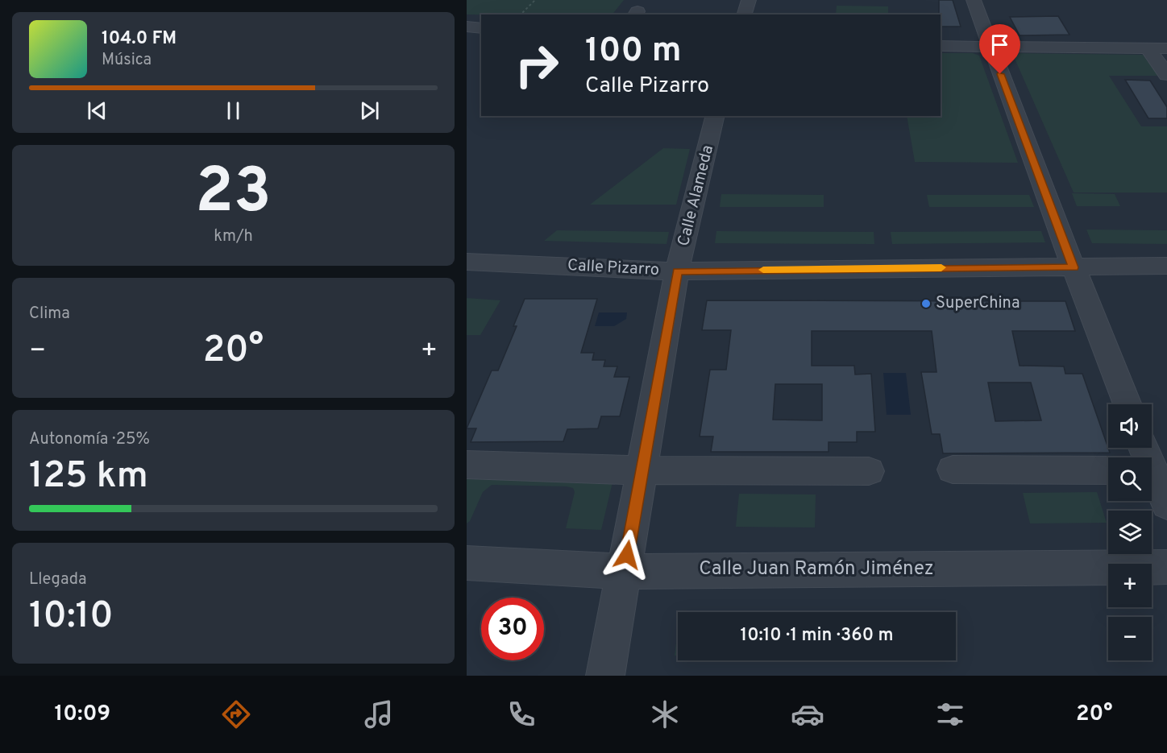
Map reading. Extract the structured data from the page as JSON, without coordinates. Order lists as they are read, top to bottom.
{
  "streets": {
    "street": ["Calle Alameda", "Calle Pizarro", "Calle Juan Ramón Jiménez"]
  },
  "crossings": [
    ["Calle Alameda", "Calle Pizarro"],
    ["Calle Alameda", "Calle Juan Ramón Jiménez"]
  ],
  "places": ["SuperChina"],
  "page": {
    "turn": ["100 m", "Calle Pizarro"],
    "song": ["104.0 FM", "Música"],
    "tile": [
      ["23", "km/h"],
      "Clima",
      ["Autonomía · 25%", "125 km"],
      ["Llegada", "10:10"]
    ],
    "heat": ["−", "20°", "+"],
    "map_buttons": ["+", "−"],
    "limit": "30",
    "trip": "10:10 · 1 min · 360 m",
    "tabs": ["10:09", "20°"]
  }
}
